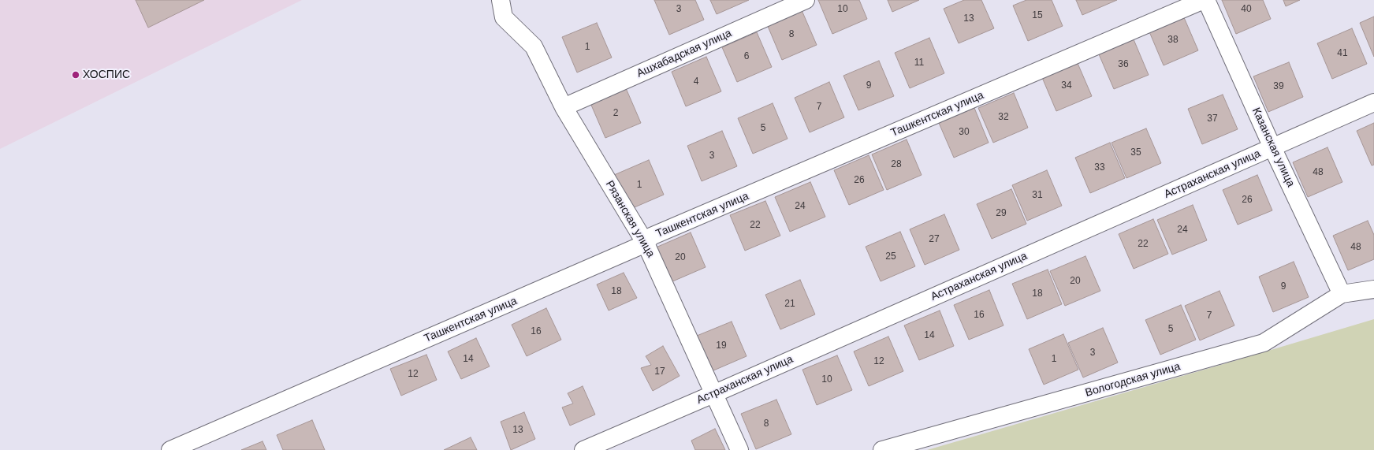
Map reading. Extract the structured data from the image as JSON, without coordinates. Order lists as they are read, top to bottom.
{
  "streets": {
    "street": [
      "Ашхабадская улица",
      "Ташкентская улица",
      "Казанская улица",
      "Астраханская улица",
      "Рязанская улица",
      "Вологодская улица"
    ]
  },
  "crossings": [
    ["Ашхабадская улица", "Рязанская улица"],
    ["Ташкентская улица", "Казанская улица"],
    ["Ташкентская улица", "Рязанская улица"],
    ["Казанская улица", "Астраханская улица"],
    ["Казанская улица", "Вологодская улица"],
    ["Астраханская улица", "Рязанская улица"]
  ],
  "places": ["ХОСПИС"],
  "house_numbers": [
    "3",
    "10",
    "40",
    "15",
    "13",
    "8",
    "38",
    "1",
    "41",
    "6",
    "11",
    "36",
    "4",
    "9",
    "34",
    "39",
    "7",
    "2",
    "32",
    "37",
    "5",
    "30",
    "35",
    "3",
    "28",
    "33",
    "48",
    "26",
    "1",
    "31",
    "26",
    "24",
    "29",
    "22",
    "24",
    "27",
    "22",
    "48",
    "25",
    "20",
    "20",
    "9",
    "18",
    "18",
    "21",
    "16",
    "7",
    "5",
    "16",
    "14",
    "19",
    "3",
    "14",
    "1",
    "12",
    "17",
    "12",
    "10",
    "8",
    "13"
  ]
}
